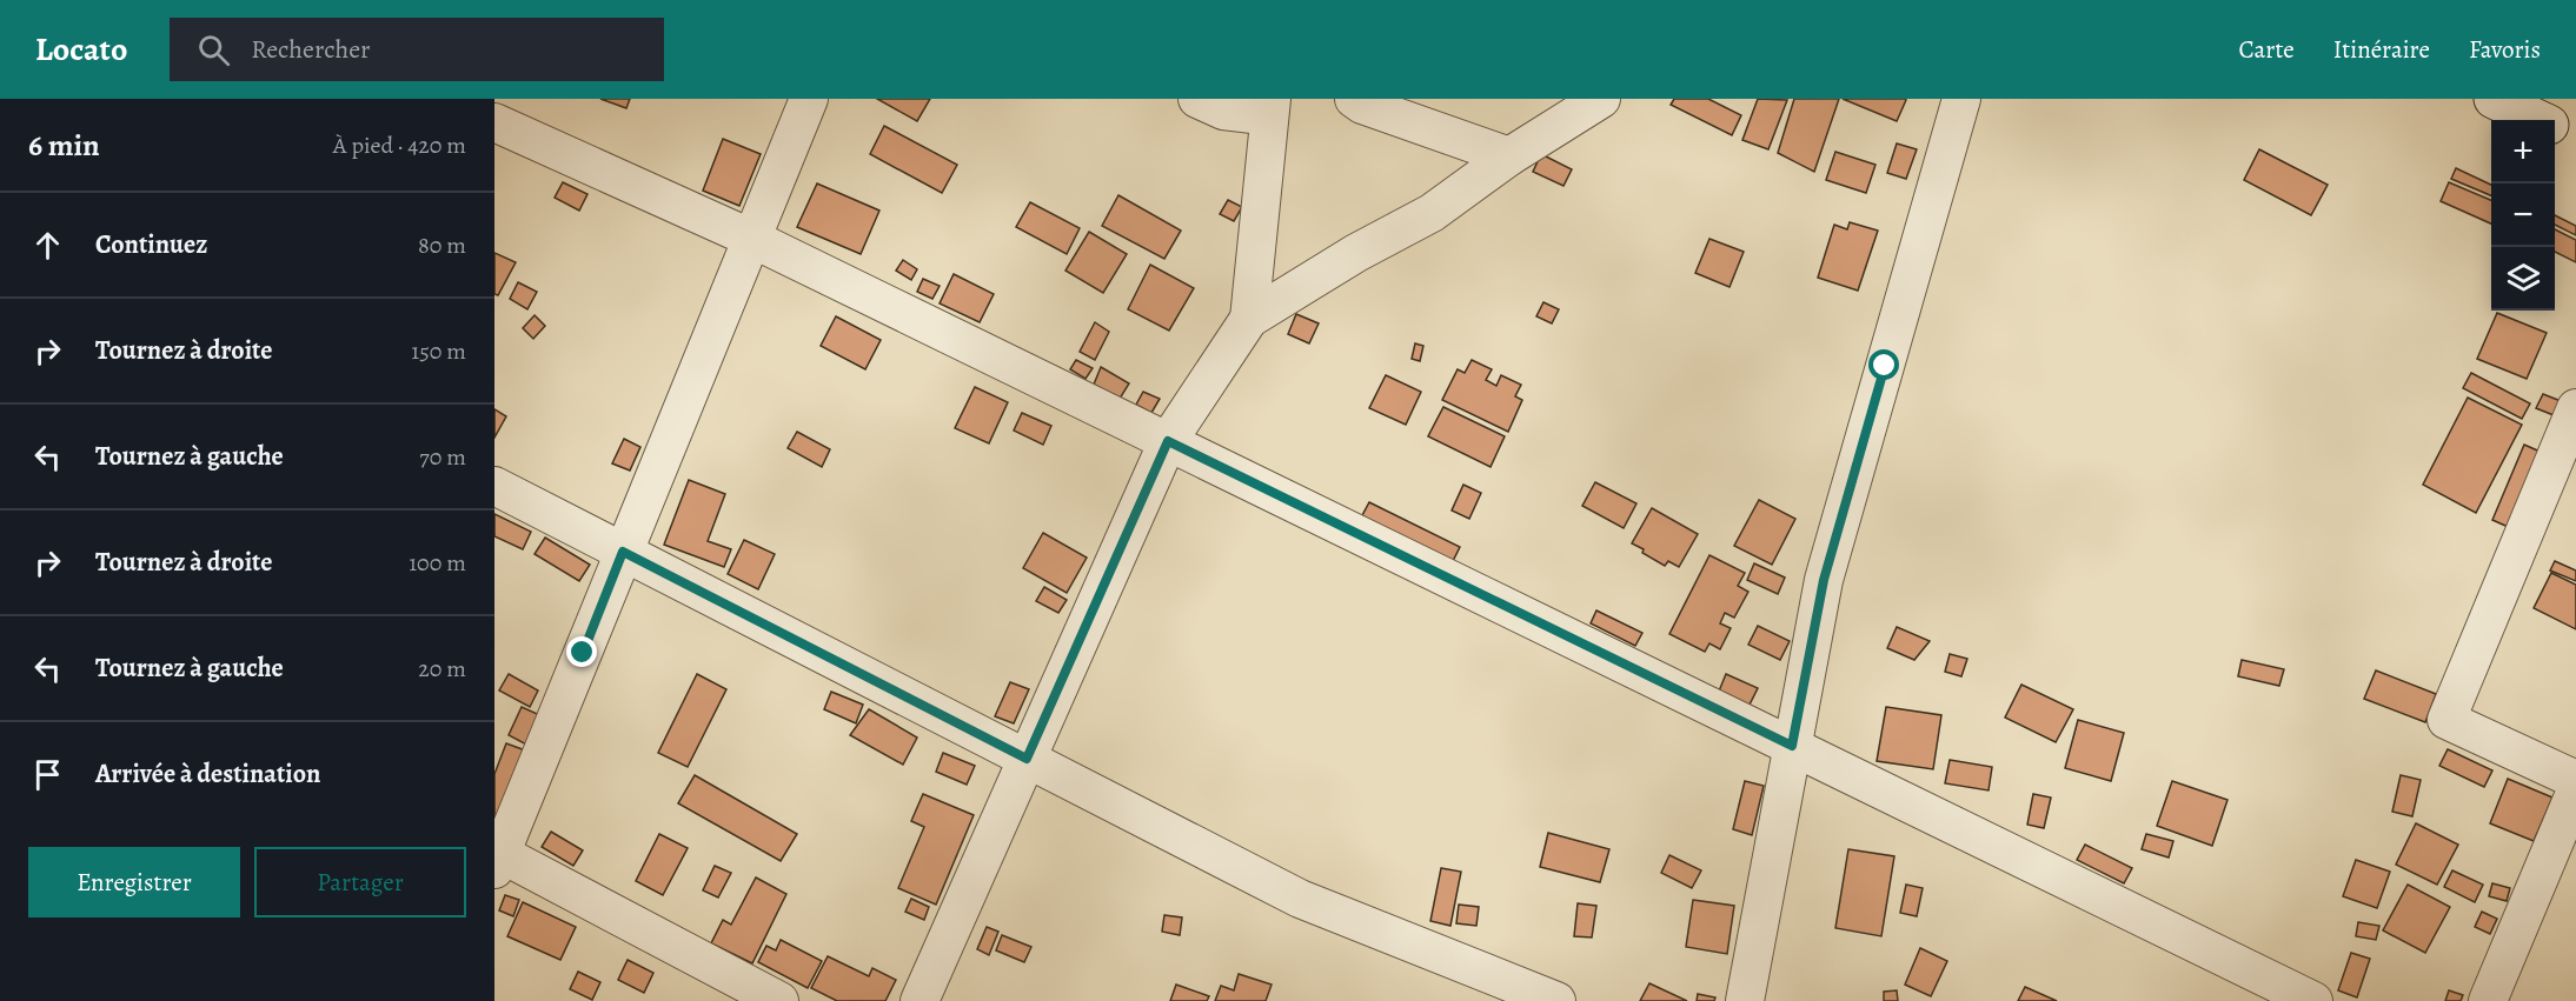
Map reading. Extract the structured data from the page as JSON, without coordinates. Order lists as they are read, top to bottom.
{
  "page": {
    "header": "Locato",
    "search": "Rechercher",
    "nav": ["Carte", "Itinéraire", "Favoris"],
    "heading": ["6 min", "À pied · 420 m"],
    "map_buttons": ["+", "−"],
    "list": [
      ["Continuez", "80 m"],
      ["Tournez à droite", "150 m"],
      ["Tournez à gauche", "70 m"],
      ["Tournez à droite", "100 m"],
      ["Tournez à gauche", "20 m"],
      "Arrivée à destination"
    ],
    "buttons": ["Enregistrer", "Partager"]
  }
}
